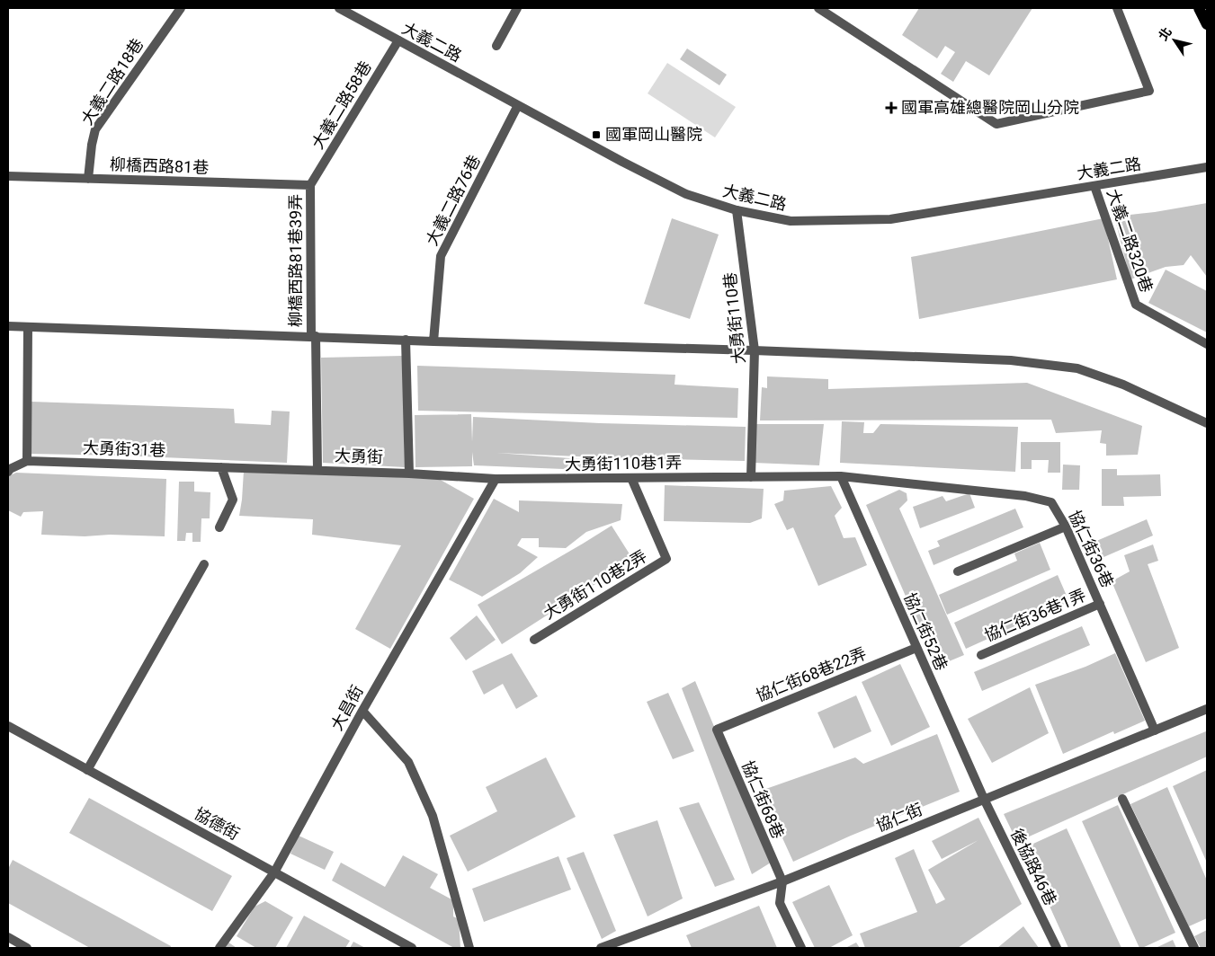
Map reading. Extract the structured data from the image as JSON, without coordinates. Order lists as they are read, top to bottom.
{
  "streets": {
    "street": [
      "大義二路",
      "大義二路18巷",
      "大義二路58巷",
      "柳橋西路81巷",
      "大義二路76巷",
      "大義二路320巷",
      "柳橋西路81巷39弄",
      "大勇街110巷",
      "大勇街31巷",
      "大勇街",
      "大勇街110巷1弄",
      "協仁街36巷",
      "大勇街110巷2弄",
      "協仁街36巷1弄",
      "協仁街52巷",
      "協仁街68巷22弄",
      "大昌街",
      "協仁街68巷",
      "協仁街",
      "協德街",
      "後協路46巷"
    ]
  },
  "crossings": [
    ["大義二路", "大義二路58巷"],
    ["大義二路", "大義二路76巷"],
    ["大義二路", "大義二路320巷"],
    ["大義二路", "大勇街110巷"],
    ["大義二路18巷", "柳橋西路81巷"],
    ["大義二路58巷", "柳橋西路81巷"],
    ["大義二路58巷", "柳橋西路81巷39弄"],
    ["柳橋西路81巷", "柳橋西路81巷39弄"],
    ["柳橋西路81巷39弄", "大勇街"],
    ["大勇街110巷", "大勇街110巷1弄"],
    ["大勇街110巷", "協仁街36巷"],
    ["大勇街31巷", "大勇街"],
    ["大勇街", "大勇街110巷1弄"],
    ["大勇街", "大昌街"],
    ["大勇街110巷1弄", "協仁街36巷"],
    ["大勇街110巷1弄", "大勇街110巷2弄"],
    ["大勇街110巷1弄", "大昌街"],
    ["協仁街36巷", "協仁街36巷1弄"],
    ["協仁街36巷", "協仁街52巷"],
    ["協仁街36巷", "協仁街"],
    ["協仁街52巷", "協仁街68巷22弄"],
    ["協仁街52巷", "協仁街"],
    ["協仁街52巷", "後協路46巷"],
    ["協仁街68巷22弄", "協仁街68巷"],
    ["大昌街", "協德街"],
    ["協仁街68巷", "協仁街"],
    ["協仁街", "後協路46巷"]
  ],
  "places": {
    "health": ["國軍高雄總醫院岡山分院"],
    "transit": ["國軍岡山醫院"]
  },
  "north": "top left"
}
